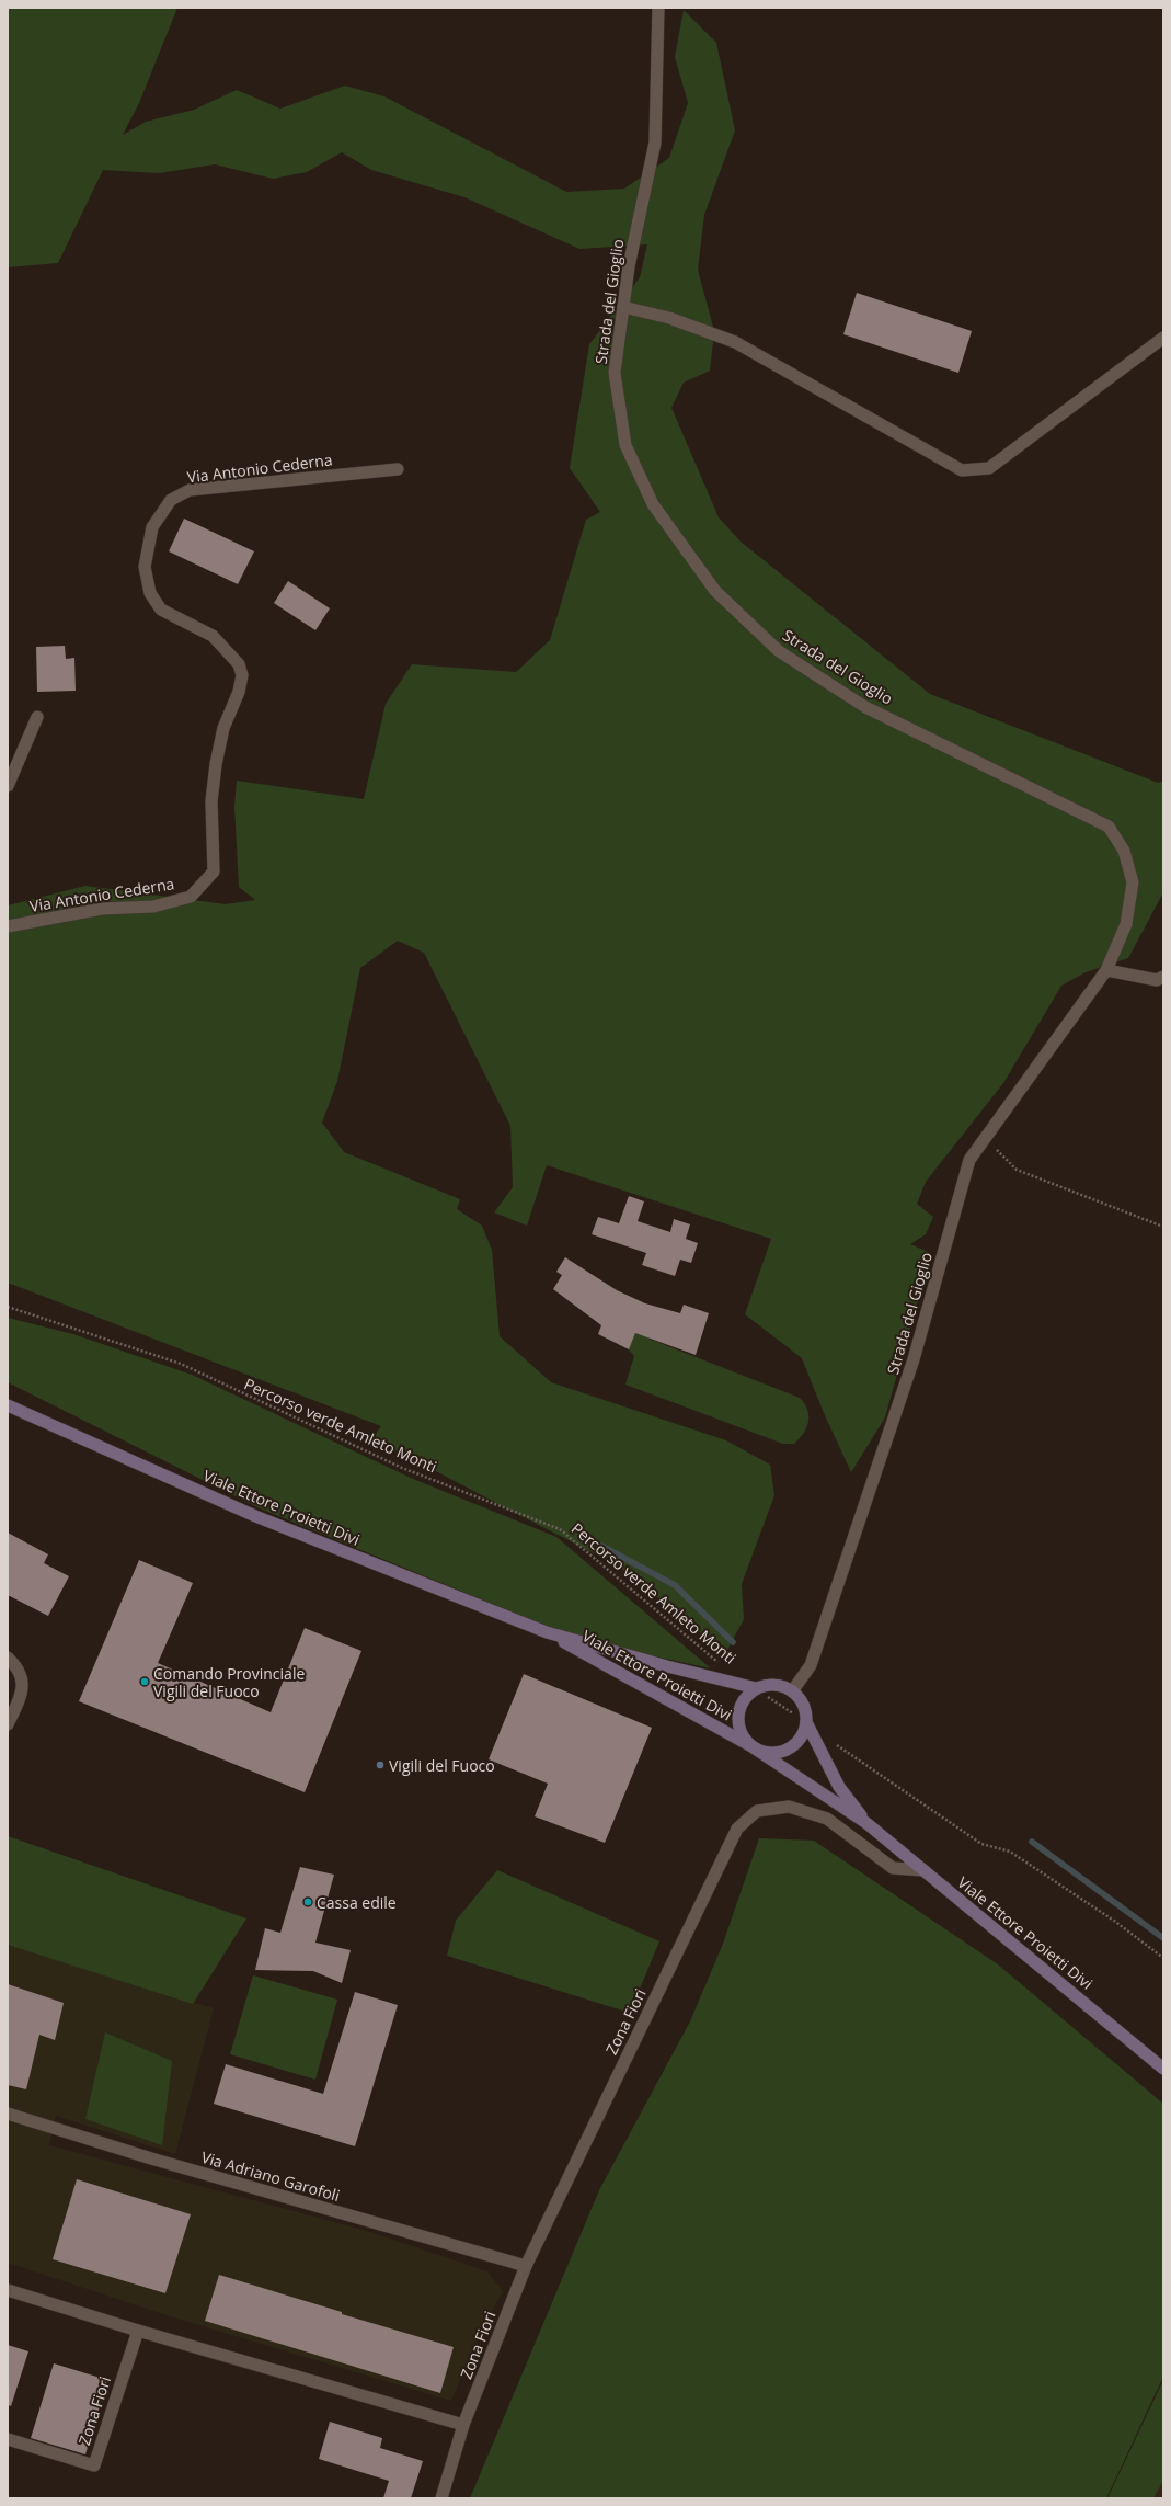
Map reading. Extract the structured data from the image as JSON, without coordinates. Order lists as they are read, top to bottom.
{
  "streets": {
    "main road": ["Viale Ettore Proietti Divi"],
    "street": [
      "Strada del Gioglio",
      "Via Antonio Cederna",
      "Zona Fiori",
      "Via Adriano Garofoli"
    ],
    "path": ["Percorso verde Amleto Monti"]
  },
  "crossings": [
    ["Strada del Gioglio", "Viale Ettore Proietti Divi"],
    ["Viale Ettore Proietti Divi", "Zona Fiori"],
    ["Zona Fiori", "Via Adriano Garofoli"]
  ],
  "places": ["Comando Provinciale Vigili del Fuoco", "Vigili del Fuoco", "Cassa edile"]
}
